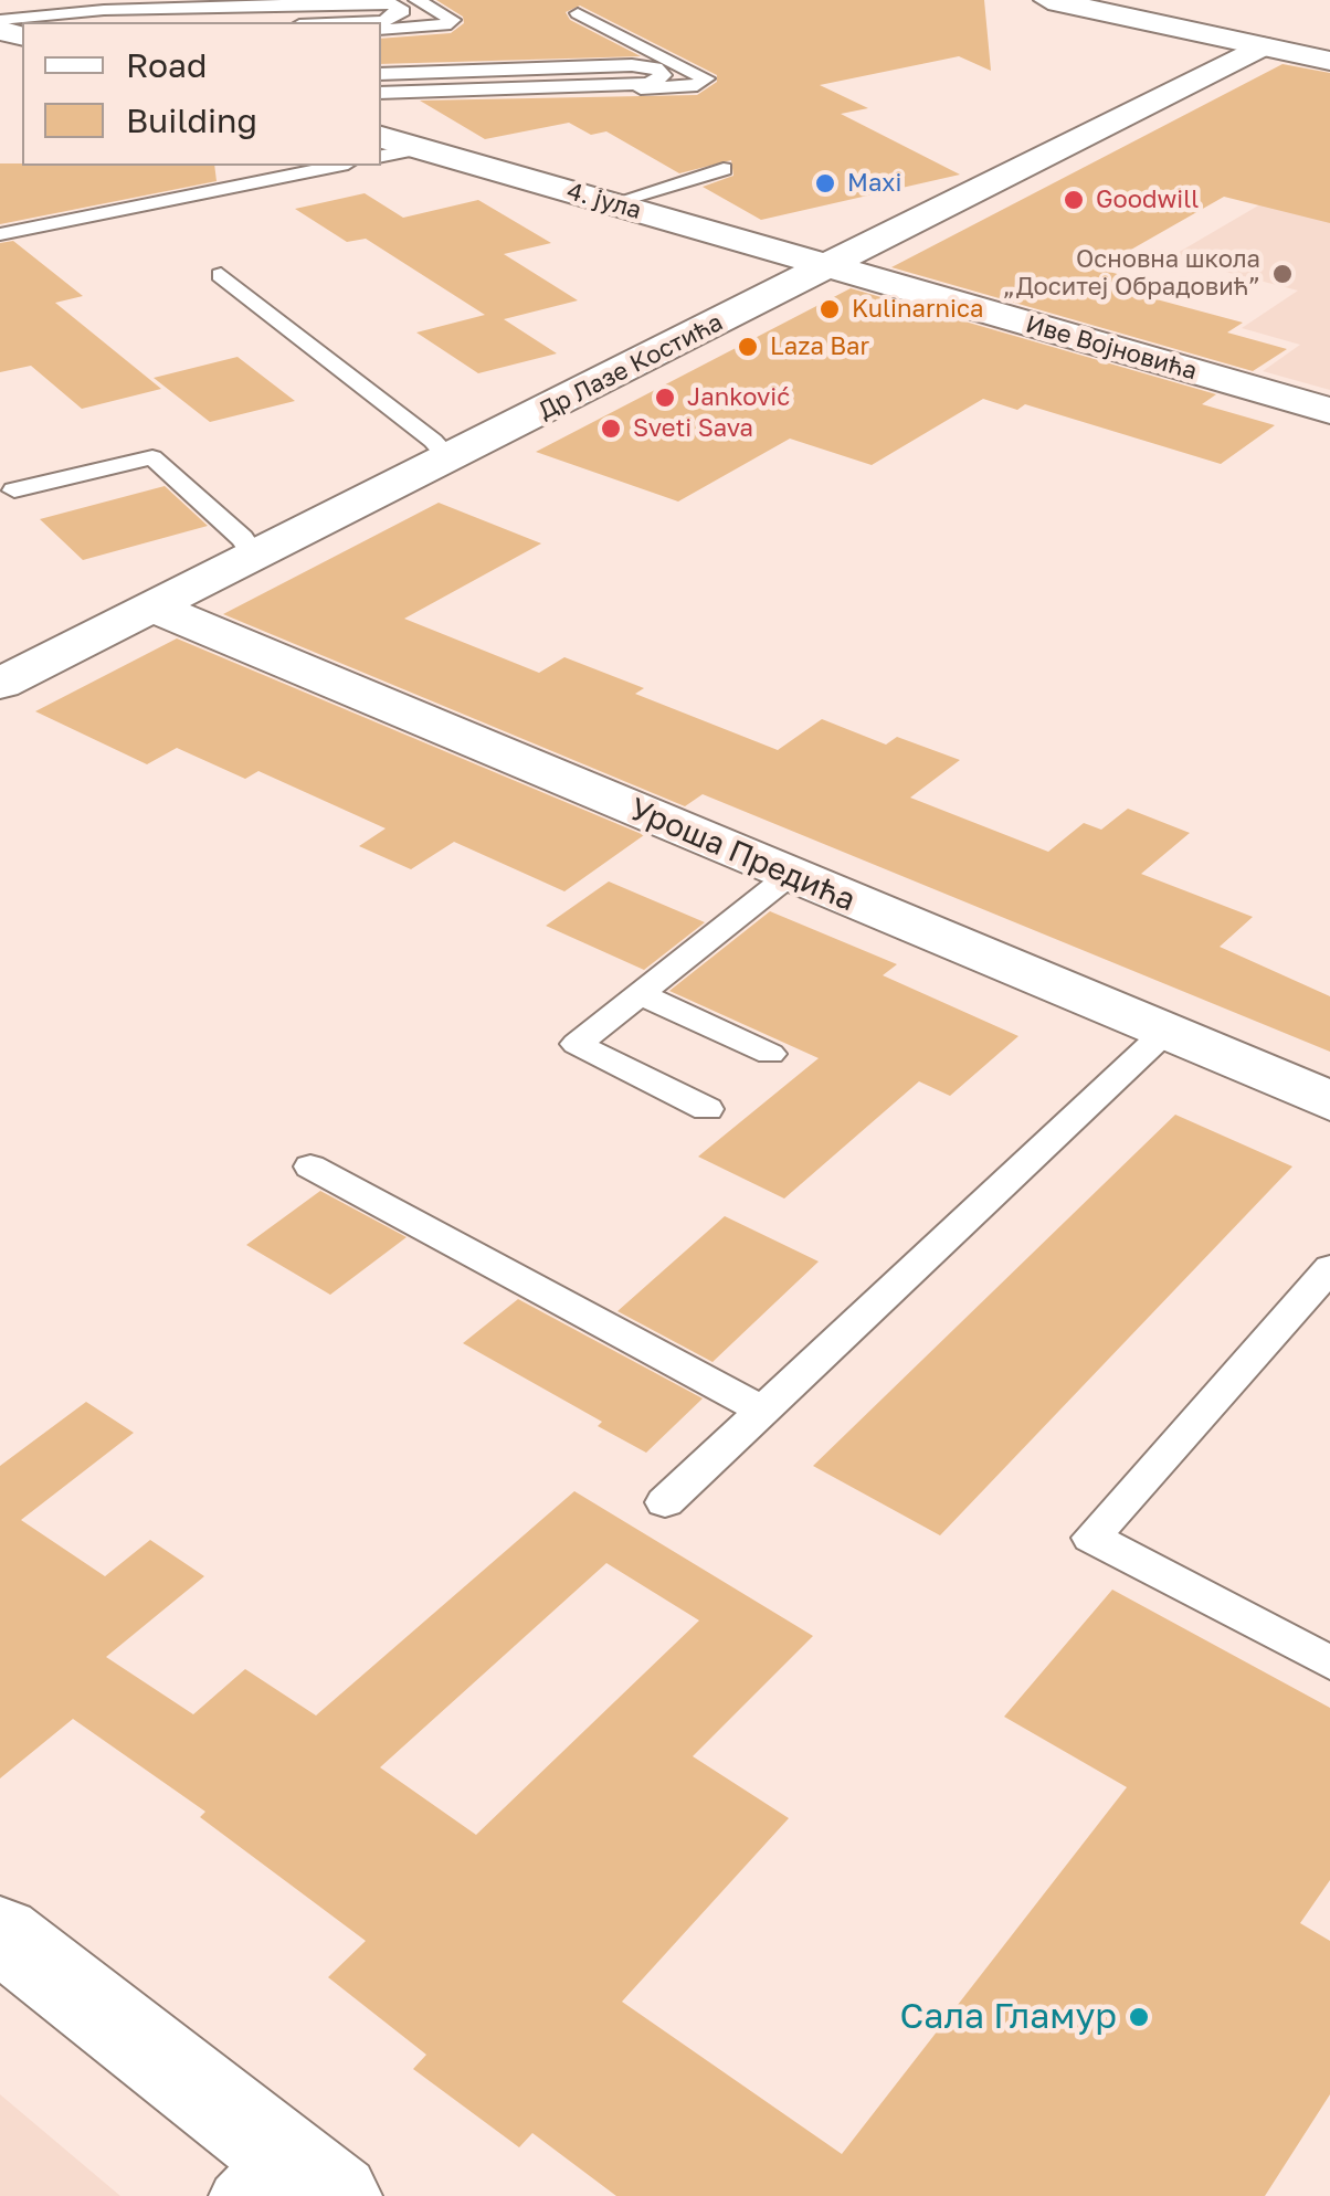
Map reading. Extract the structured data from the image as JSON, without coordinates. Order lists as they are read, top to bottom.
{
  "streets": {
    "street": [
      "4. јула",
      "Иве Војновића",
      "Др Лазе Костића",
      "Уроша Предића"
    ]
  },
  "crossings": [
    ["4. јула", "Иве Војновића"],
    ["4. јула", "Др Лазе Костића"],
    ["Иве Војновића", "Др Лазе Костића"],
    ["Др Лазе Костића", "Уроша Предића"]
  ],
  "places": [
    "Maxi",
    "Goodwill",
    "Основна школа „Доситеј Обрадовић”",
    "Kulinarnica",
    "Laza Bar",
    "Janković",
    "Sveti Sava",
    "Сала Гламур"
  ],
  "legend": ["Road", "Building"]
}
